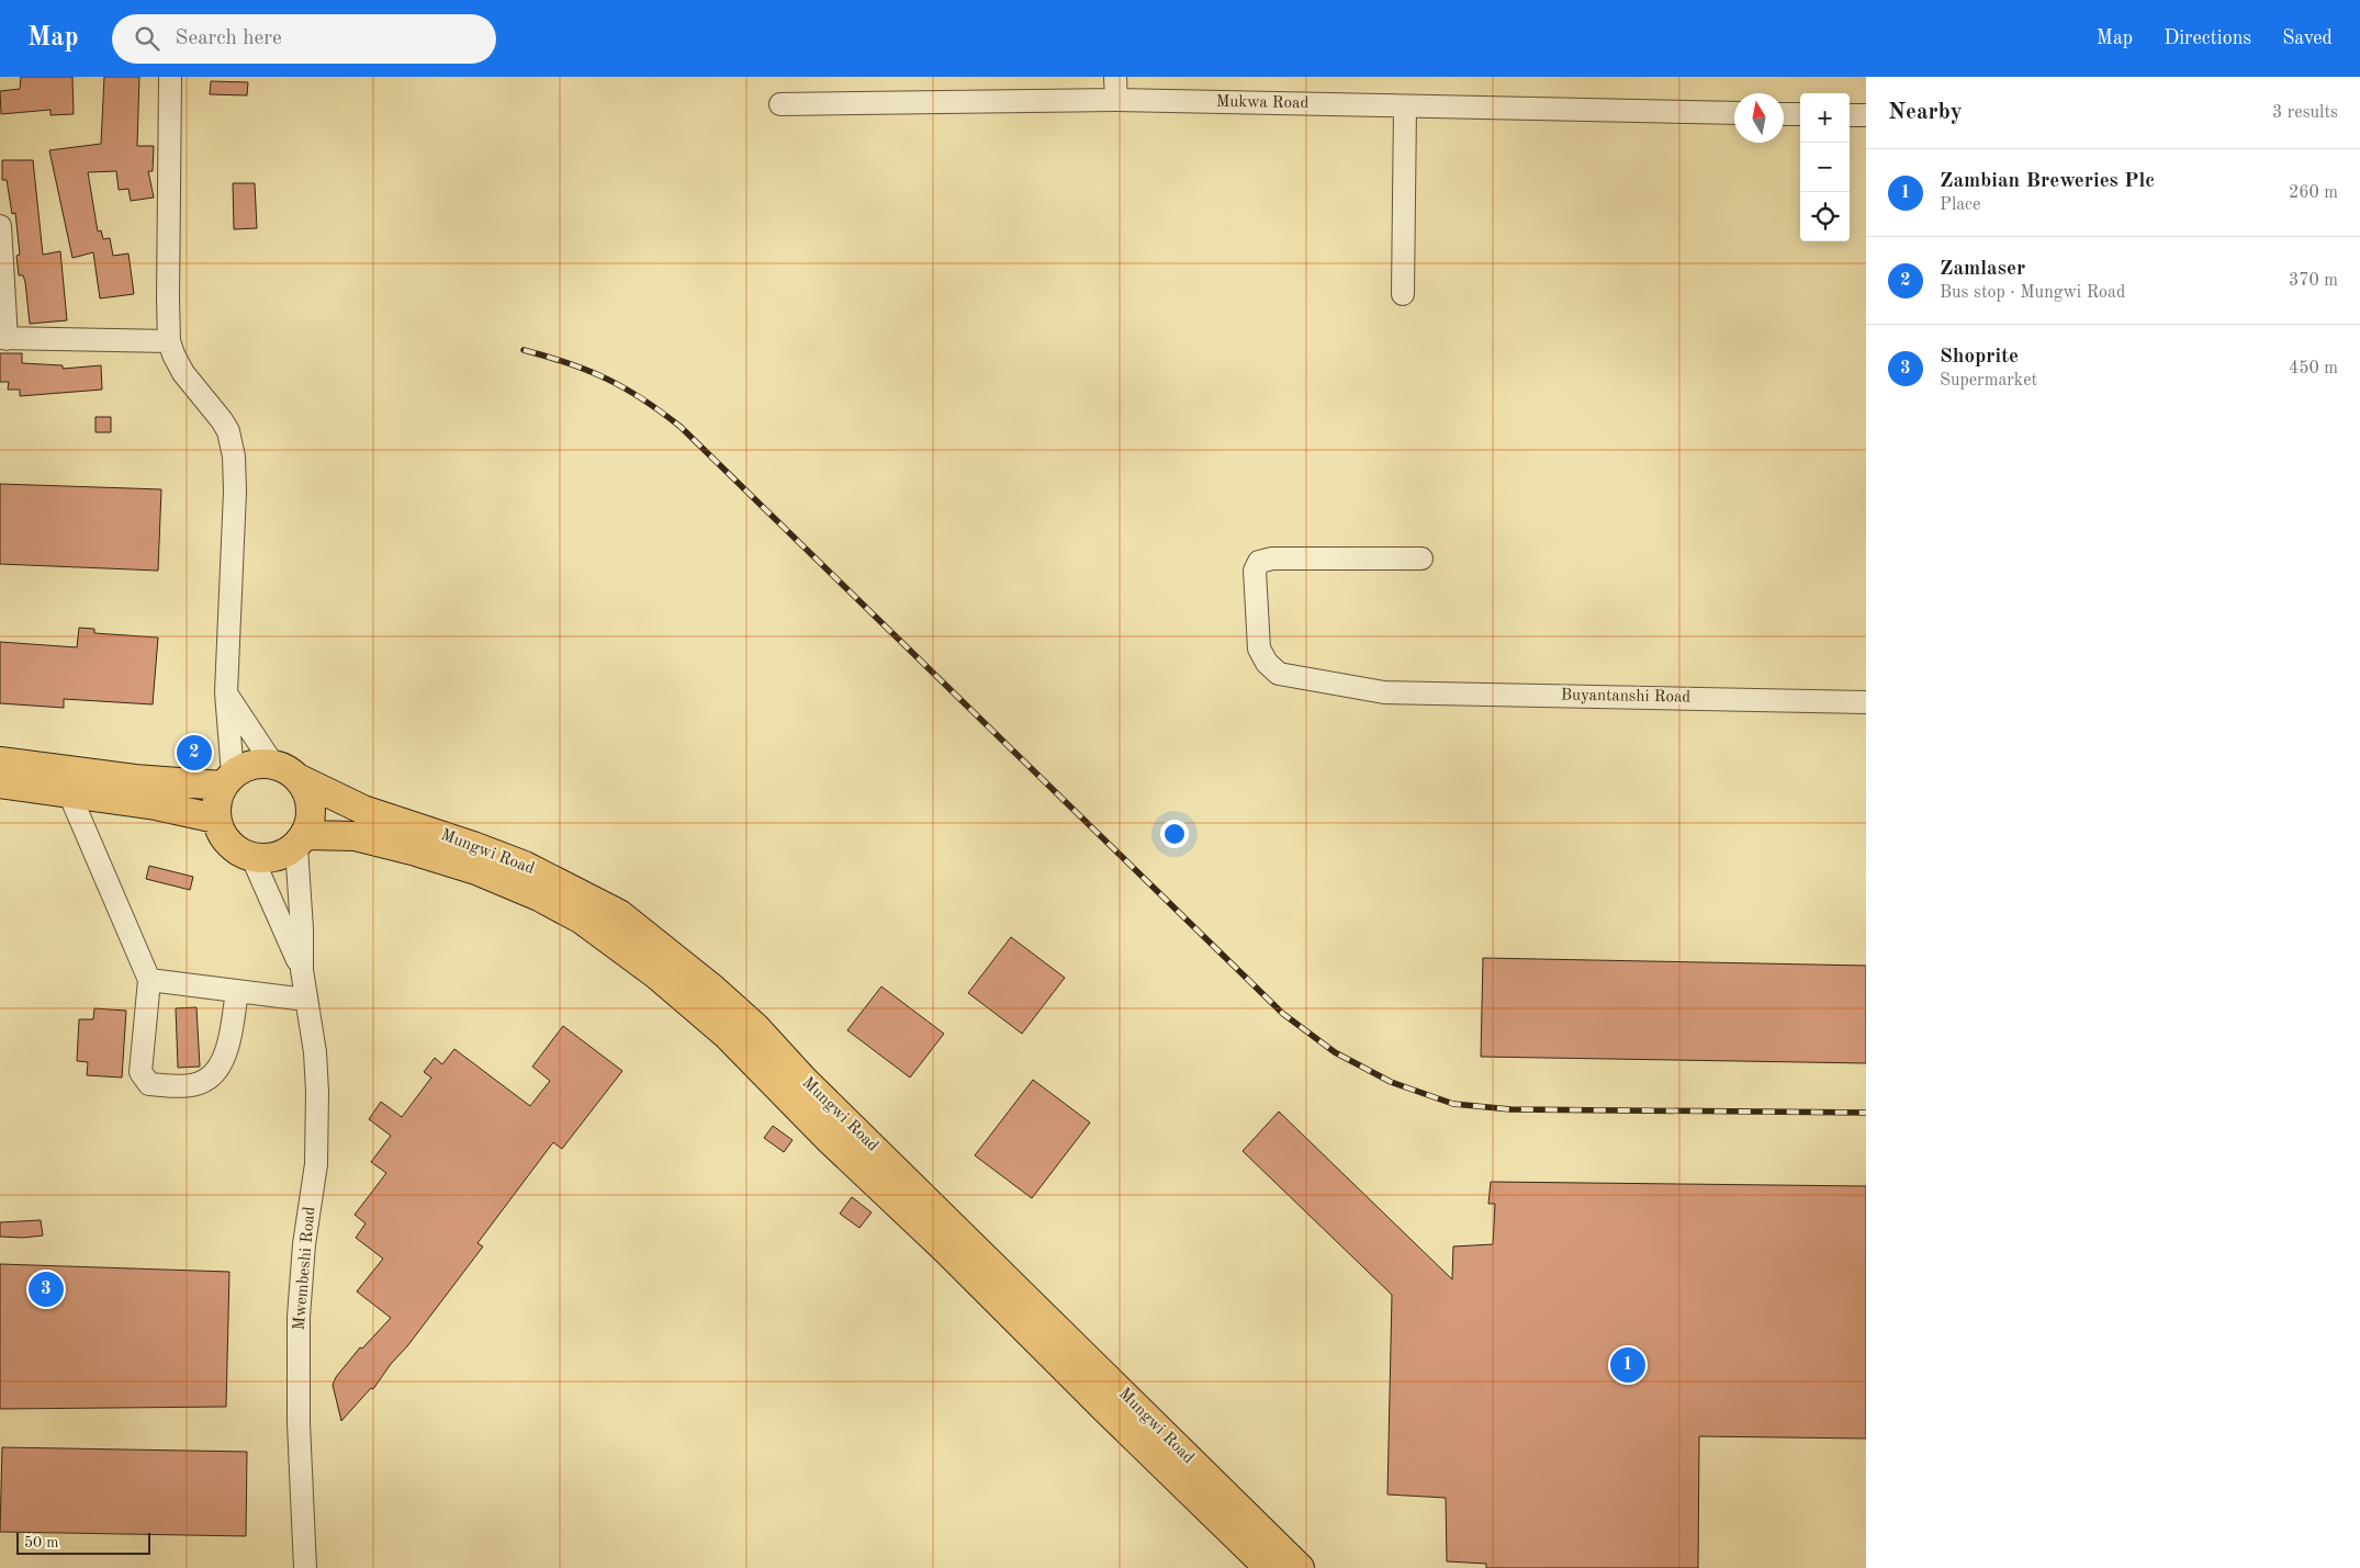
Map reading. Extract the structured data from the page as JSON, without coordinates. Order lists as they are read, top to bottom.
{
  "streets": {
    "main road": ["Mungwi Road"],
    "street": ["Mukwa Road", "Buyantanshi Road", "Mwembeshi Road"]
  },
  "scale_bar": "50 m",
  "north": "top",
  "page": {
    "header": "Map",
    "search": "Search here",
    "nav": ["Map", "Directions", "Saved"],
    "heading": ["Nearby", "3 results"],
    "map_buttons": ["+", "−"],
    "list": [
      {
        "mark": "1",
        "name": "Zambian Breweries Plc",
        "note": "Place",
        "value": "260 m"
      },
      {
        "mark": "2",
        "name": "Zamlaser",
        "note": "Bus stop · Mungwi Road",
        "value": "370 m"
      },
      {
        "mark": "3",
        "name": "Shoprite",
        "note": "Supermarket",
        "value": "450 m"
      }
    ],
    "pins": ["2", "3", "1"],
    "scale": "50 m"
  }
}
